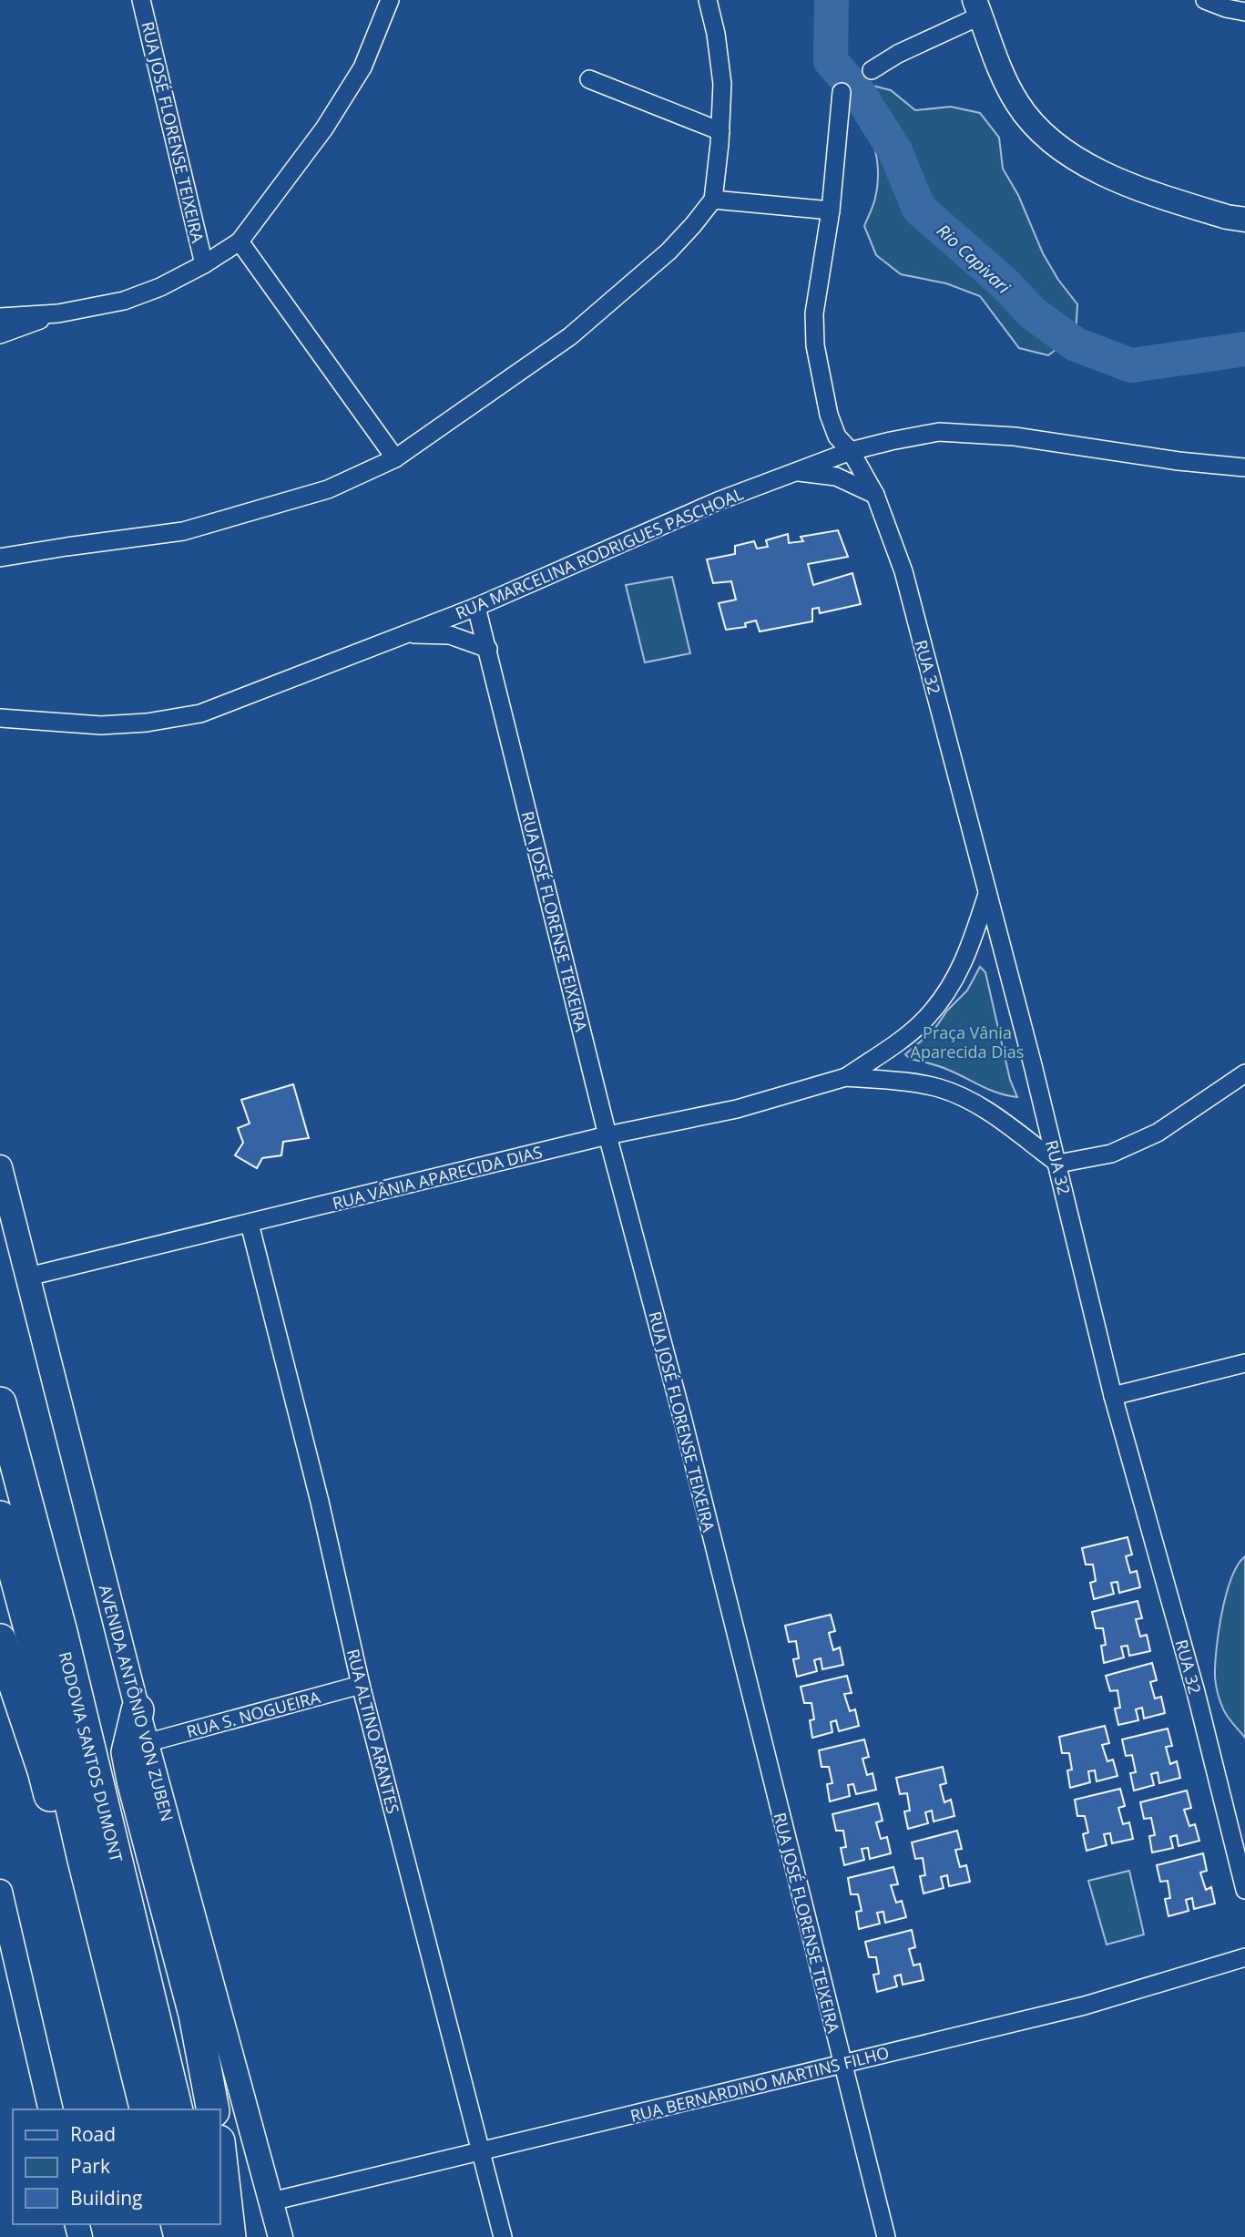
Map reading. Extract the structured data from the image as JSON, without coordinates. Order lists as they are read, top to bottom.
{
  "streets": {
    "highway": ["RODOVIA SANTOS DUMONT"],
    "street": [
      "RUA JOSÉ FLORENSE TEIXEIRA",
      "RUA MARCELINA RODRIGUES PASCHOAL",
      "RUA 32",
      "RUA VÂNIA APARECIDA DIAS",
      "AVENIDA ANTÔNIO VON ZUBEN",
      "RUA S. NOGUEIRA",
      "RUA ALTINO ARANTES",
      "RUA BERNARDINO MARTINS FILHO"
    ]
  },
  "crossings": [
    ["RUA JOSÉ FLORENSE TEIXEIRA", "RUA MARCELINA RODRIGUES PASCHOAL"],
    ["RUA JOSÉ FLORENSE TEIXEIRA", "RUA VÂNIA APARECIDA DIAS"],
    ["RUA JOSÉ FLORENSE TEIXEIRA", "RUA BERNARDINO MARTINS FILHO"],
    ["RUA MARCELINA RODRIGUES PASCHOAL", "RUA 32"],
    ["RUA 32", "RUA VÂNIA APARECIDA DIAS"],
    ["RUA VÂNIA APARECIDA DIAS", "AVENIDA ANTÔNIO VON ZUBEN"],
    ["RUA VÂNIA APARECIDA DIAS", "RUA ALTINO ARANTES"],
    ["AVENIDA ANTÔNIO VON ZUBEN", "RUA S. NOGUEIRA"],
    ["AVENIDA ANTÔNIO VON ZUBEN", "RUA BERNARDINO MARTINS FILHO"],
    ["RUA S. NOGUEIRA", "RUA ALTINO ARANTES"],
    ["RUA ALTINO ARANTES", "RUA BERNARDINO MARTINS FILHO"]
  ],
  "water": ["Rio Capivari"],
  "parks": ["Praça Vânia Aparecida Dias"],
  "legend": ["Road", "Park", "Building"]
}
